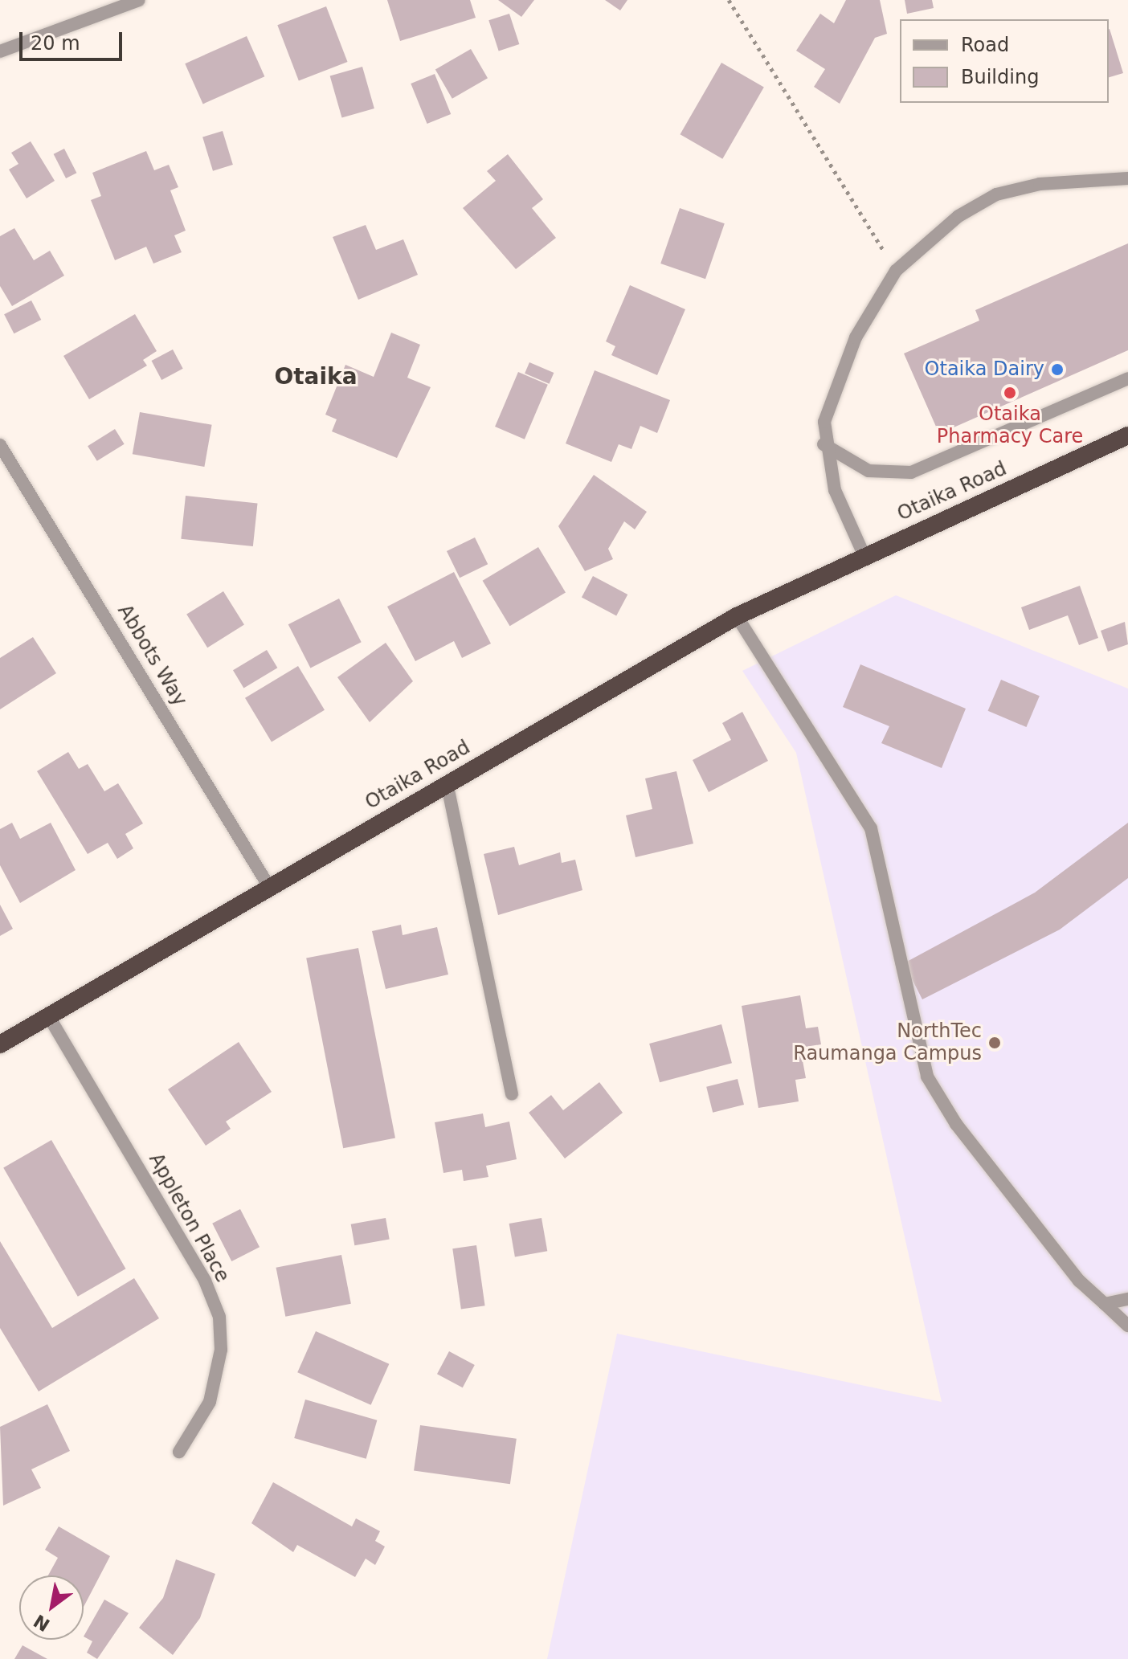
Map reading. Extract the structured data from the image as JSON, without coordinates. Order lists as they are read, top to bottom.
{
  "streets": {
    "highway": ["Otaika Road"],
    "street": ["Abbots Way", "Appleton Place"]
  },
  "crossings": [
    ["Otaika Road", "Abbots Way"],
    ["Otaika Road", "Appleton Place"]
  ],
  "districts": ["Otaika"],
  "places": ["Otaika Dairy", "Otaika Pharmacy Care", "NorthTec Raumanga Campus"],
  "legend": ["Road", "Building"],
  "scale_bar": "20 m",
  "north": "bottom left"
}
